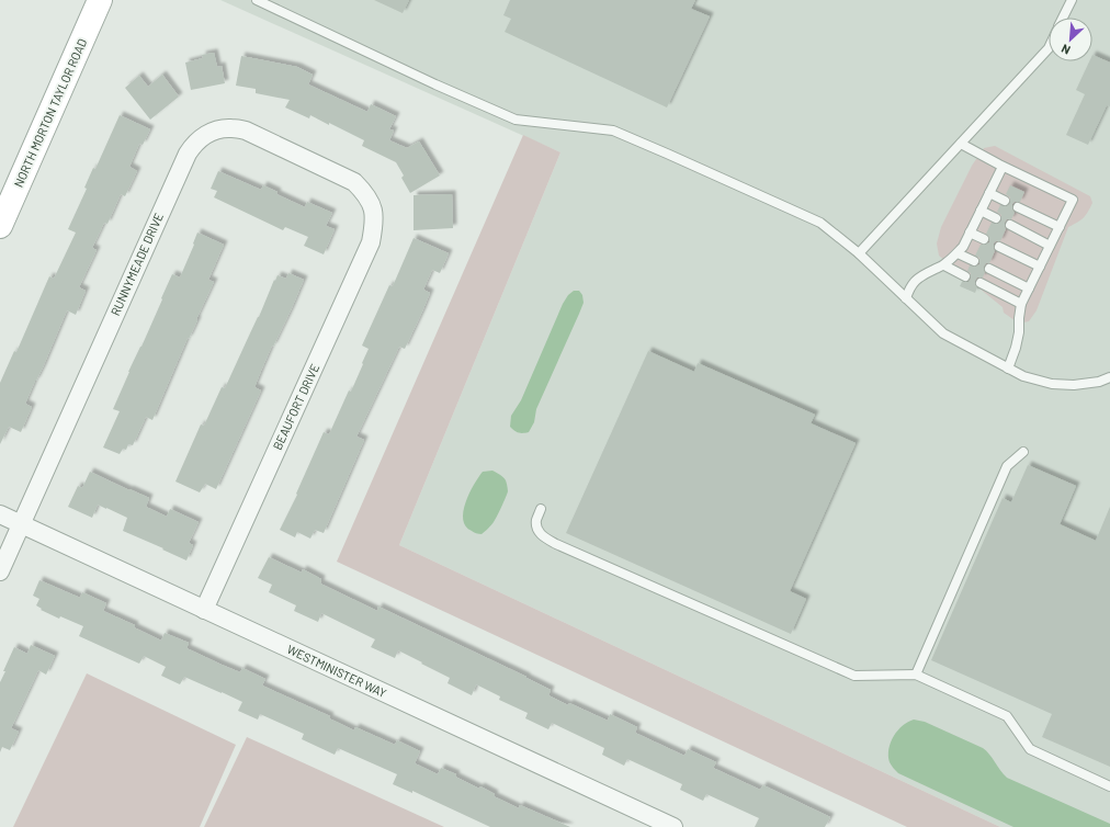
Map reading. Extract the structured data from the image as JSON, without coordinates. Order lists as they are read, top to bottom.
{
  "streets": {
    "street": [
      "NORTH MORTON TAYLOR ROAD",
      "RUNNYMEADE DRIVE",
      "BEAUFORT DRIVE",
      "WESTMINISTER WAY"
    ]
  },
  "crossings": [
    ["RUNNYMEADE DRIVE", "BEAUFORT DRIVE"],
    ["RUNNYMEADE DRIVE", "WESTMINISTER WAY"],
    ["BEAUFORT DRIVE", "WESTMINISTER WAY"]
  ],
  "north": "bottom left"
}
